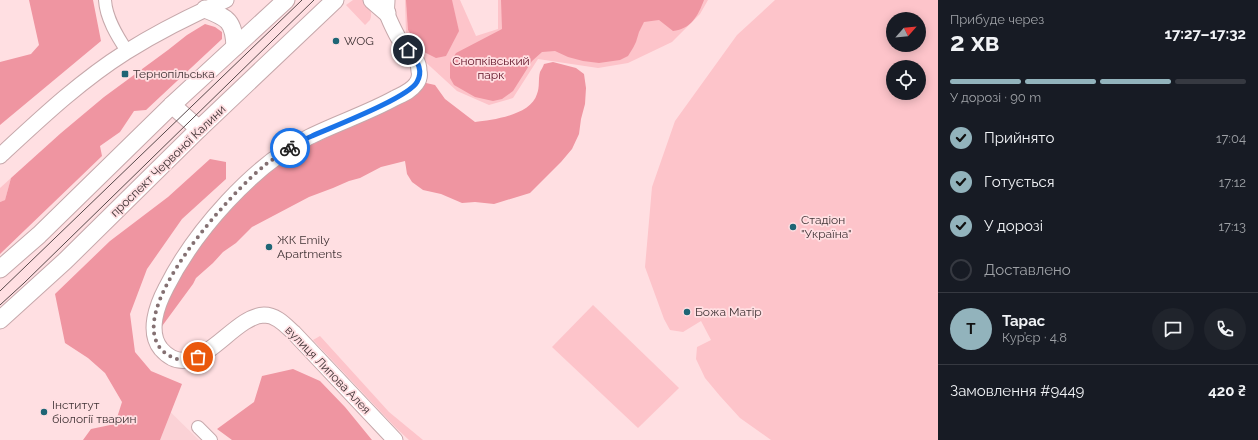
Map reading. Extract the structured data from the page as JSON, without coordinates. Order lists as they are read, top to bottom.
{
  "streets": {
    "main road": ["проспект Червоної Калини"],
    "street": ["вулиця Липова Алея"]
  },
  "parks": ["Снопківський парк"],
  "places": {
    "other": [
      "WOG",
      "Стадіон \"Україна\"",
      "ЖК Emily Apartments",
      "Божа Матір",
      "Інститут біології тварин"
    ],
    "transit": ["Тернопільська"]
  },
  "north": "top right",
  "page": {
    "heading": ["2 хв", "Прибуде через", "17:27–17:32"],
    "panel": [
      "Тарас",
      "Кур’єр · 4.8",
      "Замовлення #9449",
      "420 ₴"
    ],
    "bar": "У дорозі · 90 m",
    "list": [
      ["Прийнято", "17:04"],
      ["Готується", "17:12"],
      ["У дорозі", "17:13"],
      "Доставлено"
    ],
    "round": "Т"
  }
}
